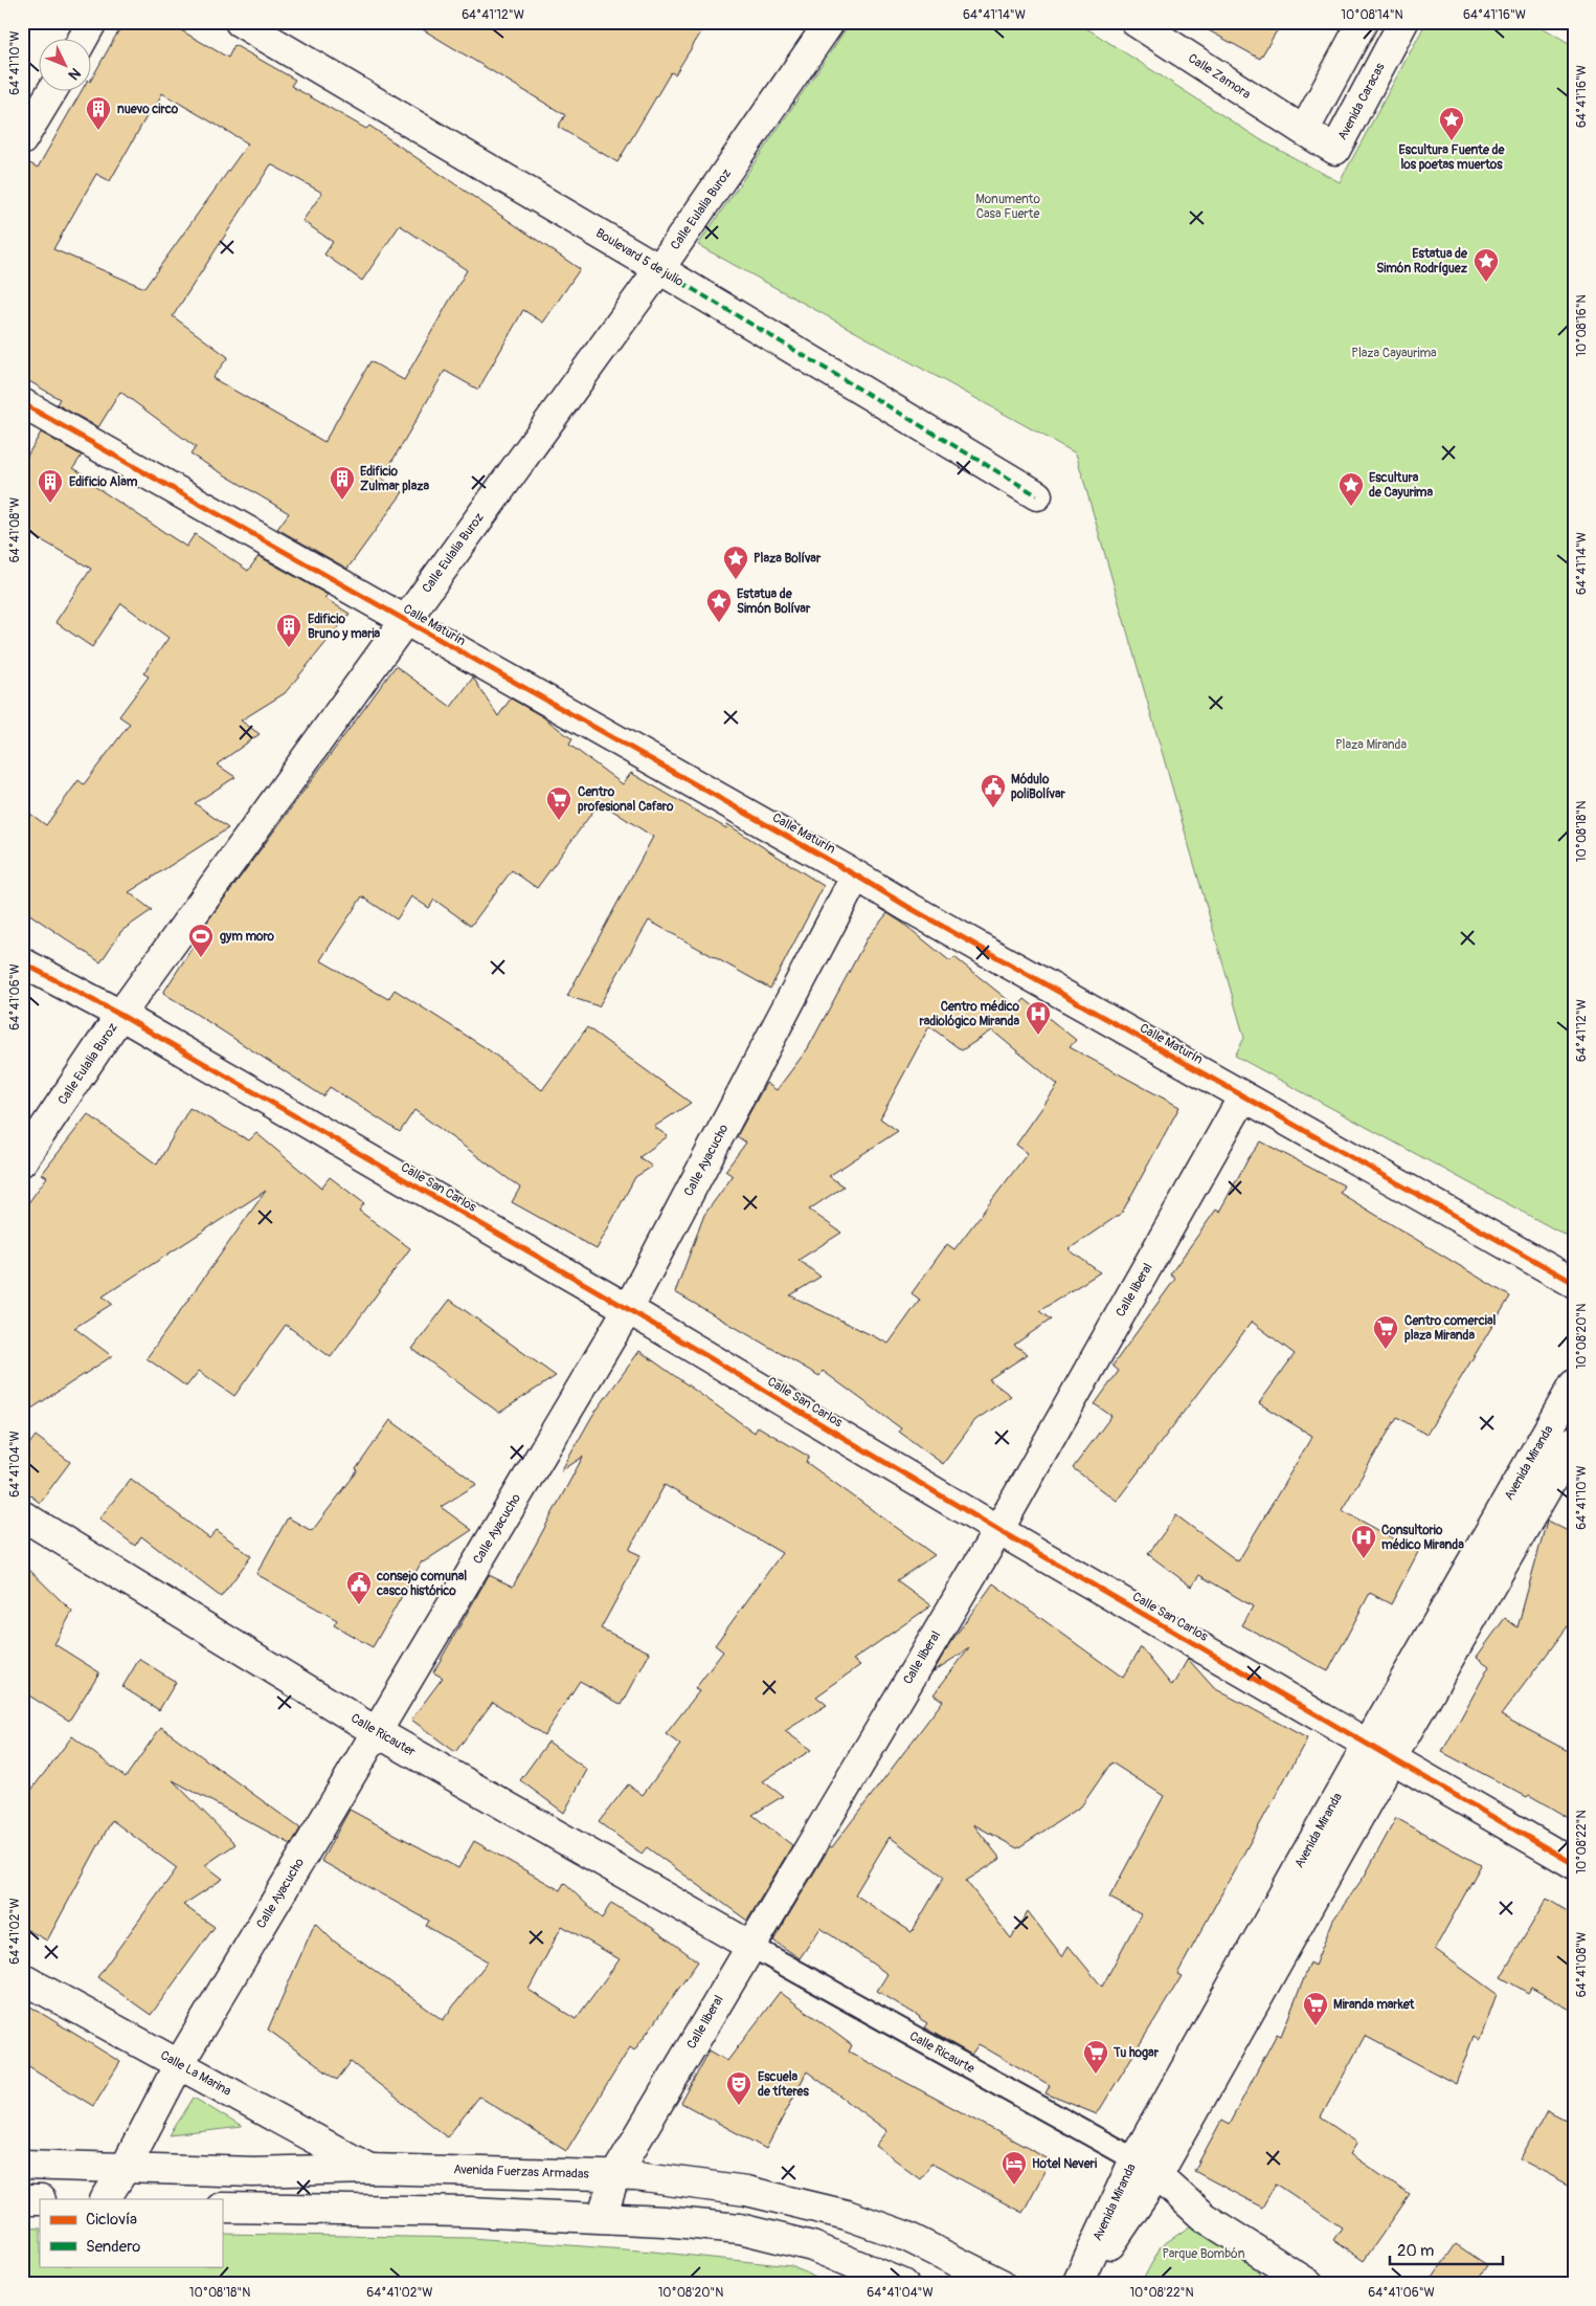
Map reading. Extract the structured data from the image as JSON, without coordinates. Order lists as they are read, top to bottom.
{
  "streets": {
    "street": [
      "Calle Zamora",
      "Avenida Caracas",
      "Calle Eulalia Buroz",
      "Boulevard 5 de julio",
      "Calle Maturín",
      "Calle Ayacucho",
      "Calle San Carlos",
      "Calle liberal",
      "Avenida Miranda",
      "Calle Ricauter",
      "Calle Ricaurte",
      "Calle La Marina",
      "Avenida Fuerzas Armadas"
    ]
  },
  "crossings": [
    ["Calle Zamora", "Avenida Caracas"],
    ["Calle Eulalia Buroz", "Boulevard 5 de julio"],
    ["Calle Eulalia Buroz", "Calle Maturín"],
    ["Calle Eulalia Buroz", "Calle San Carlos"],
    ["Calle Maturín", "Calle Ayacucho"],
    ["Calle Maturín", "Calle liberal"],
    ["Calle Ayacucho", "Calle San Carlos"],
    ["Calle Ayacucho", "Calle Ricauter"],
    ["Calle Ayacucho", "Calle La Marina"],
    ["Calle Ayacucho", "Avenida Fuerzas Armadas"],
    ["Calle San Carlos", "Calle liberal"],
    ["Calle San Carlos", "Avenida Miranda"],
    ["Calle liberal", "Calle Ricauter"],
    ["Calle liberal", "Calle Ricaurte"],
    ["Calle liberal", "Avenida Fuerzas Armadas"],
    ["Avenida Miranda", "Calle Ricaurte"],
    ["Calle Ricauter", "Calle Ricaurte"],
    ["Calle La Marina", "Avenida Fuerzas Armadas"]
  ],
  "parks": [
    "Monumento Casa Fuerte",
    "Plaza Cayaurima",
    "Plaza Miranda",
    "Parque Bombón"
  ],
  "places": {
    "building": [
      "nuevo circo",
      "Edificio Zulmar plaza",
      "Edificio Alam",
      "Edificio Bruno y maria"
    ],
    "place": [
      "Escultura Fuente de los poetas muertos",
      "Estatua de Simón Rodríguez",
      "Escultura de Cayurima",
      "Plaza Bolívar",
      "Estatua de Simón Bolívar"
    ],
    "public building": ["Módulo poliBolívar", "consejo comunal casco histórico"],
    "supermarket": [
      "Centro profesional Cafaro",
      "Centro comercial plaza Miranda",
      "Miranda market",
      "Tu hogar"
    ],
    "sports": ["gym moro"],
    "hospital": ["Centro médico radiológico Miranda", "Consultorio médico Miranda"],
    "theatre": ["Escuela de títeres"],
    "hotel": ["Hotel Neveri"]
  },
  "legend": ["Ciclovía", "Sendero"],
  "scale_bar": "20 m",
  "north": "bottom right",
  "coordinates": [
    "64°41'12\"W",
    "64°41'14\"W",
    "10°08'14\"N",
    "64°41'16\"W",
    "64°41'10\"W",
    "10°08'16\"N",
    "64°41'08\"W",
    "10°08'18\"N",
    "64°41'06\"W",
    "10°08'20\"N",
    "64°41'04\"W",
    "10°08'22\"N",
    "64°41'02\"W"
  ]
}
